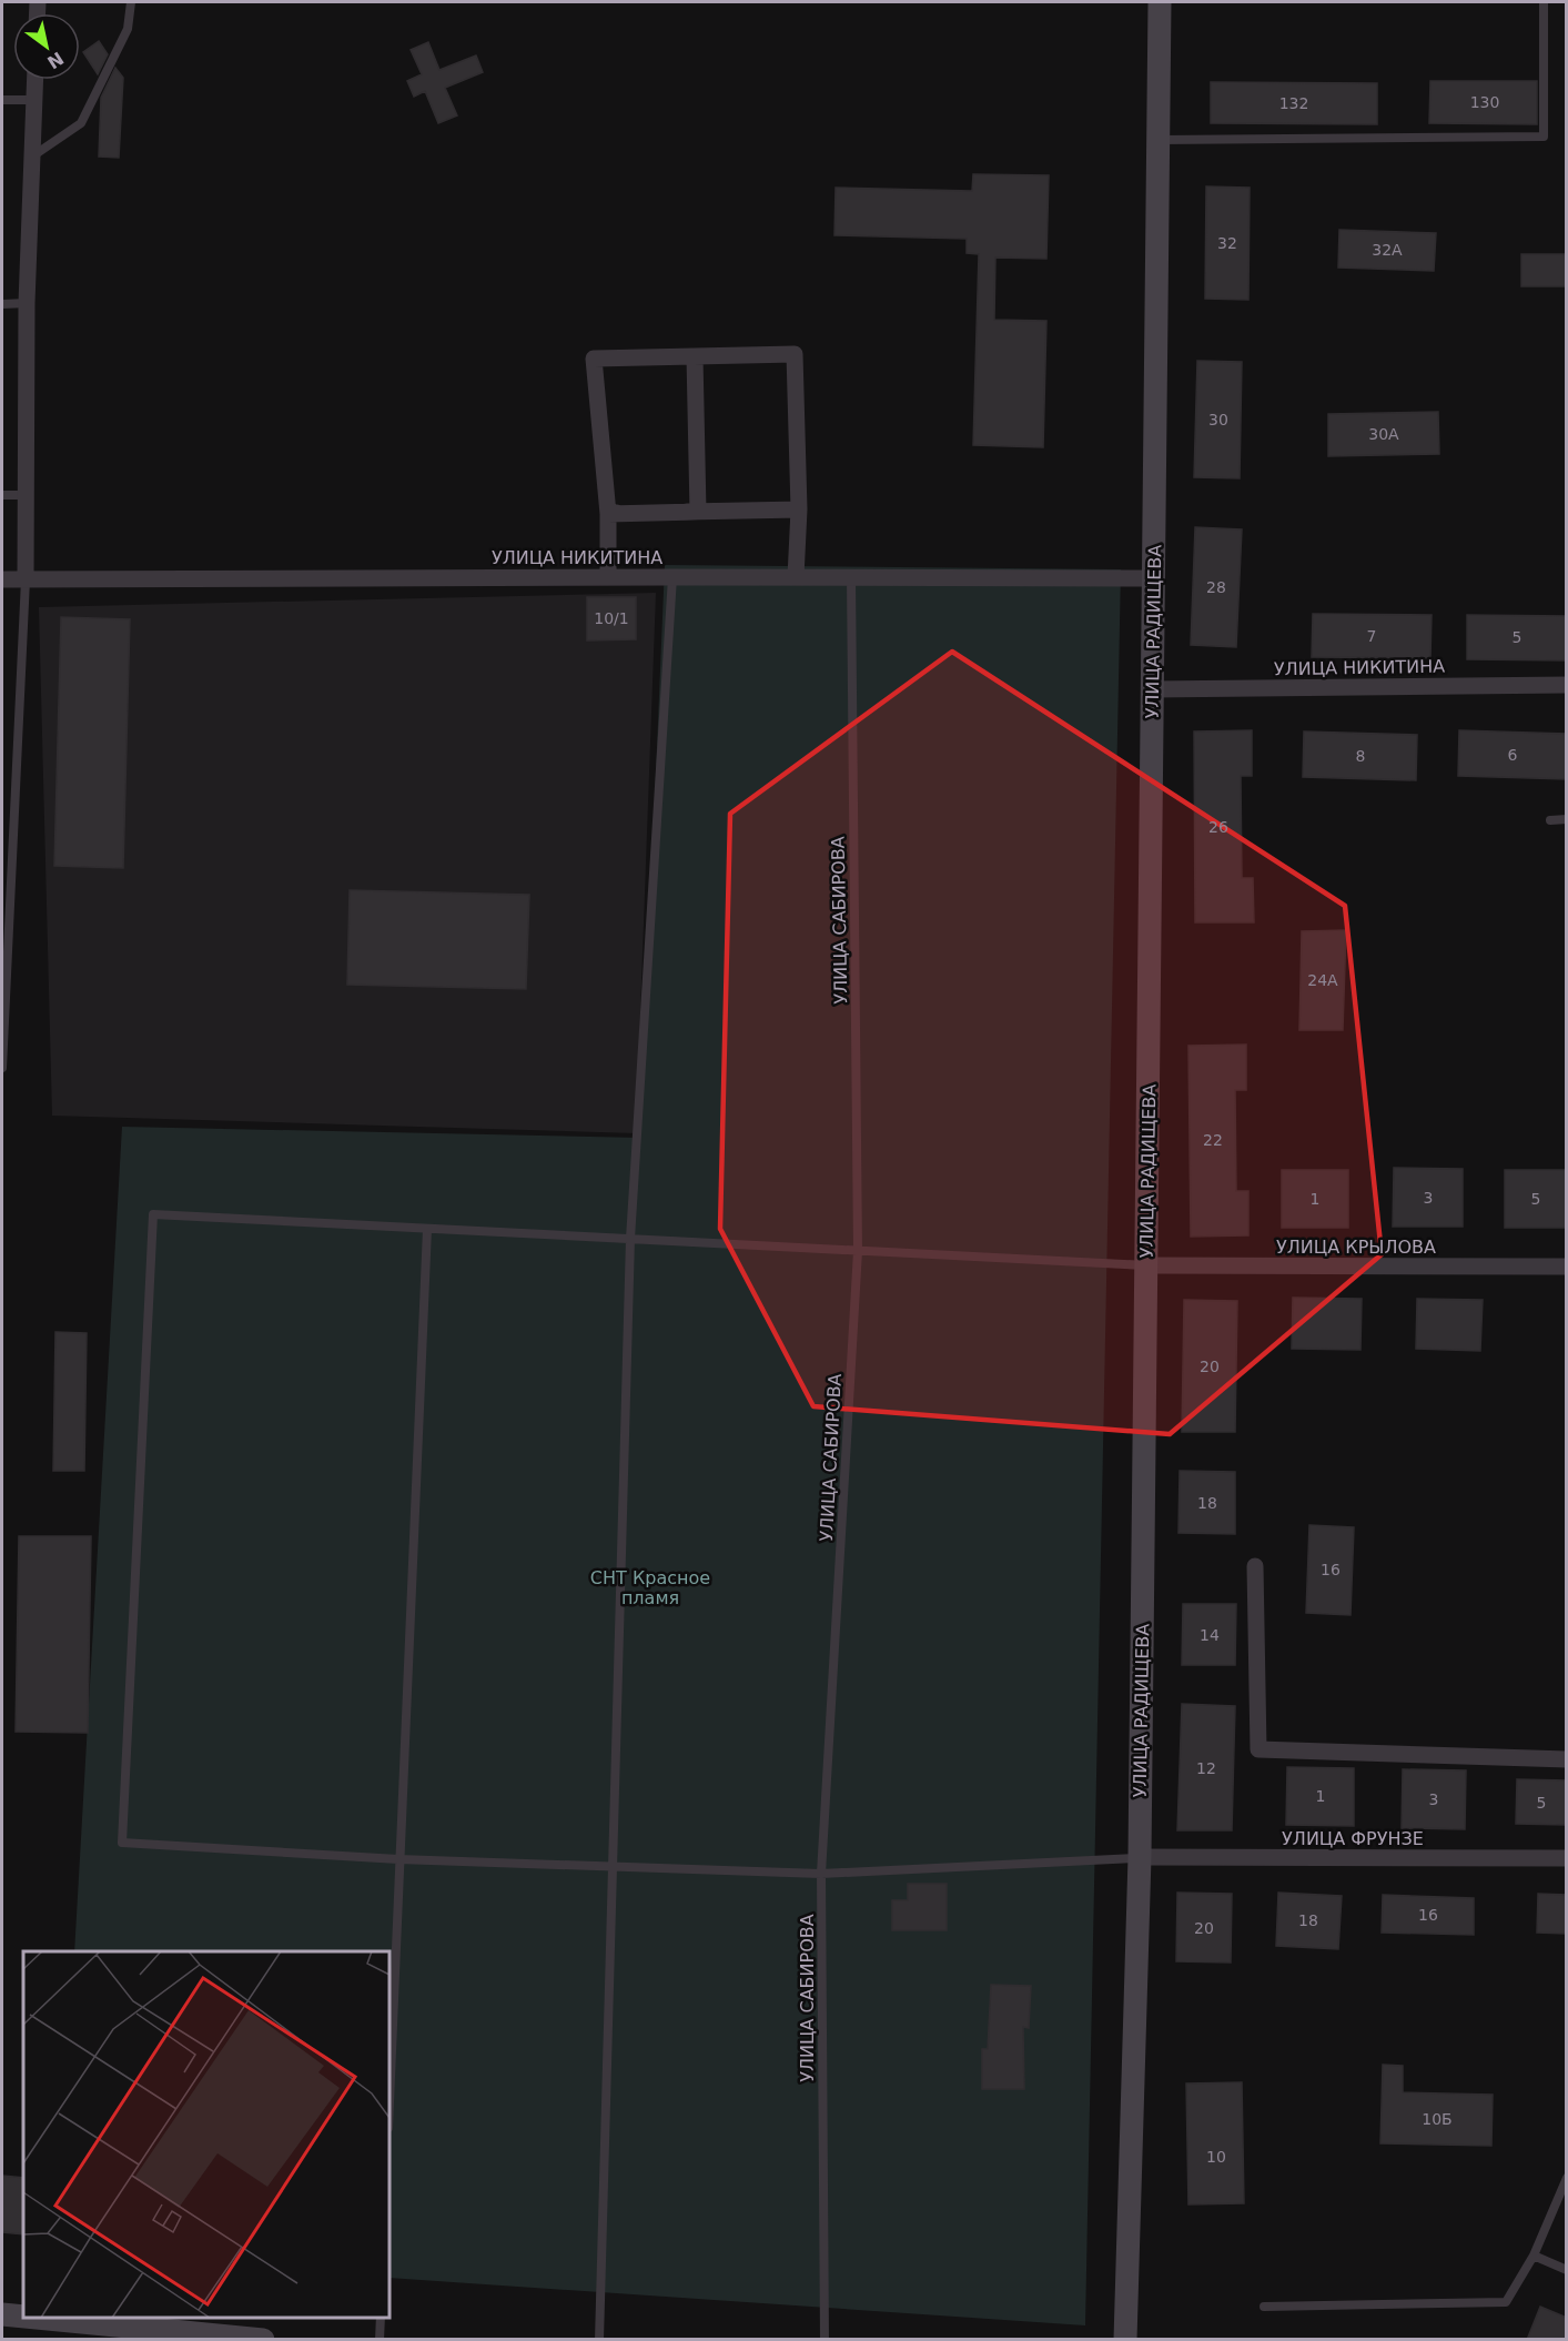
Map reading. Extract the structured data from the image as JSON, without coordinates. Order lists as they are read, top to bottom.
{
  "streets": {
    "street": [
      "УЛИЦА НИКИТИНА",
      "УЛИЦА РАДИЩЕВА",
      "УЛИЦА КРЫЛОВА",
      "УЛИЦА ФРУНЗЕ"
    ],
    "lane": ["УЛИЦА САБИРОВА"]
  },
  "crossings": [
    ["УЛИЦА НИКИТИНА", "УЛИЦА РАДИЩЕВА"],
    ["УЛИЦА НИКИТИНА", "УЛИЦА САБИРОВА"],
    ["УЛИЦА РАДИЩЕВА", "УЛИЦА КРЫЛОВА"],
    ["УЛИЦА РАДИЩЕВА", "УЛИЦА ФРУНЗЕ"]
  ],
  "parks": ["СНТ Красное пламя"],
  "house_numbers": [
    "130",
    "132",
    "32",
    "32А",
    "30",
    "30А",
    "28",
    "10/1",
    "7",
    "5",
    "6",
    "8",
    "26",
    "24А",
    "22",
    "3",
    "1",
    "5",
    "20",
    "18",
    "16",
    "14",
    "12",
    "1",
    "3",
    "5",
    "16",
    "18",
    "20",
    "10Б",
    "10"
  ],
  "north": "bottom right"
}
